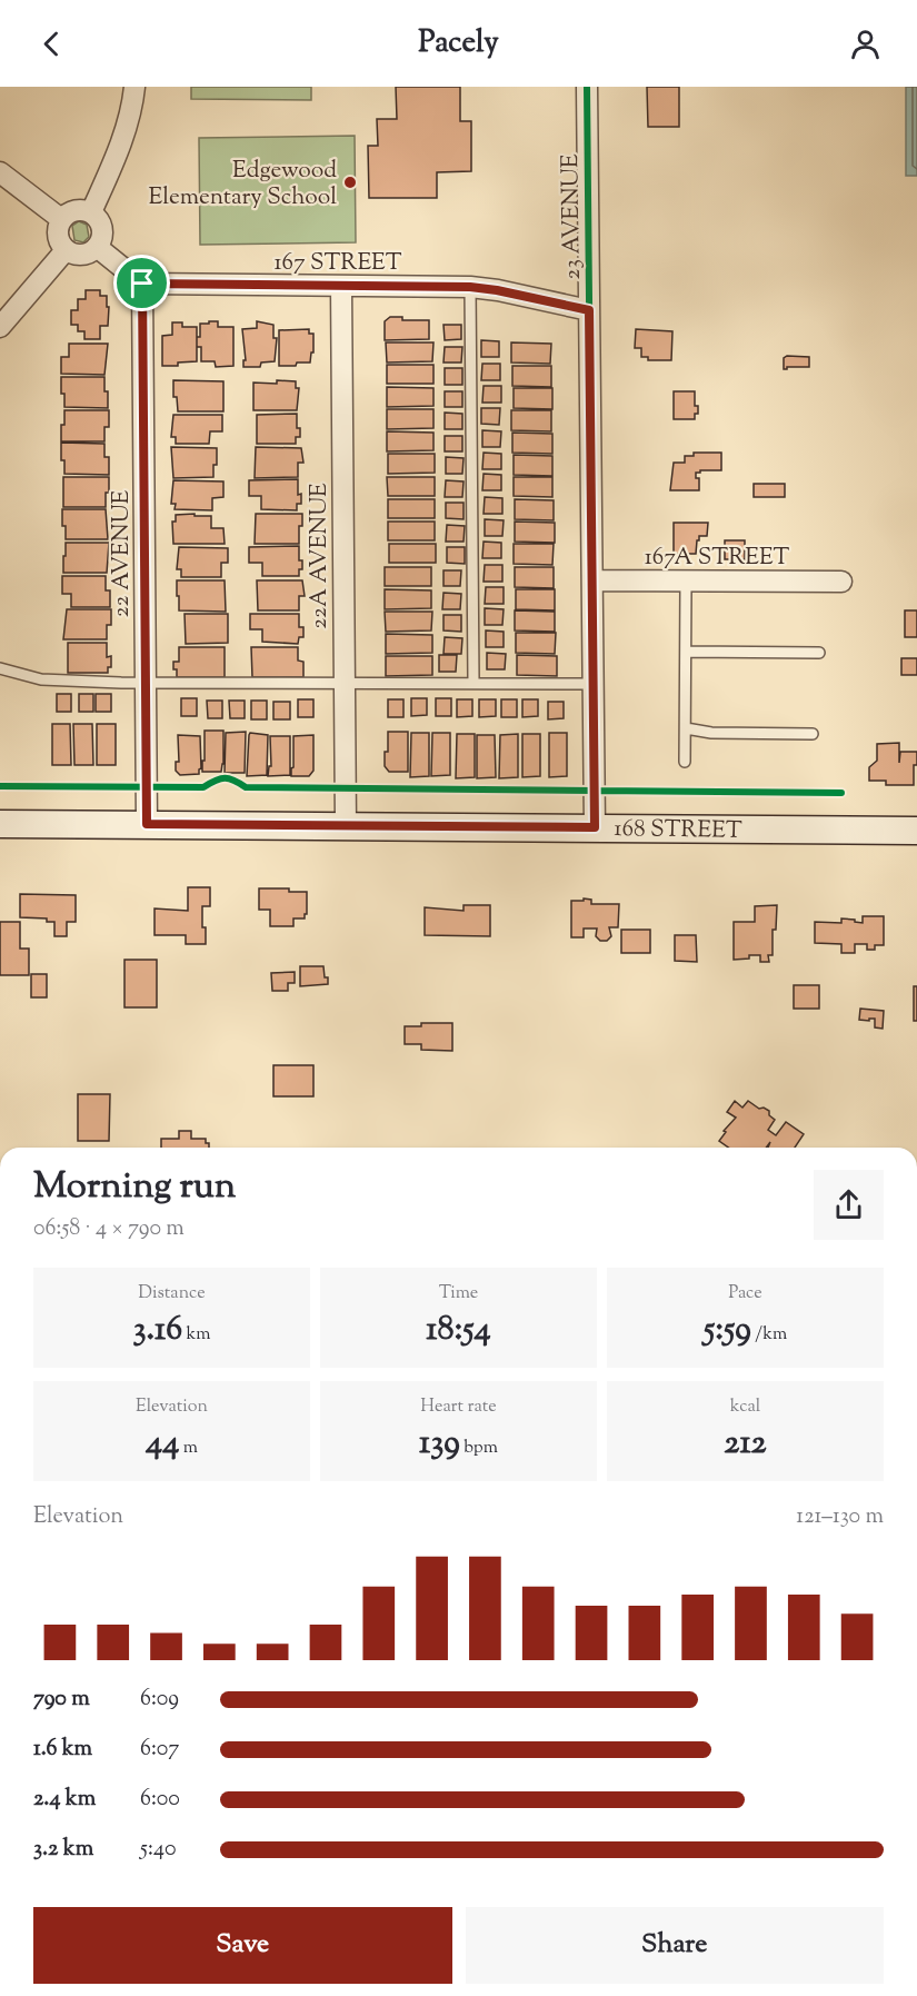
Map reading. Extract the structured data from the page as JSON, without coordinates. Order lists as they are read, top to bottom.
{
  "streets": {
    "main road": ["168 STREET"],
    "street": [
      "23 AVENUE",
      "167 STREET",
      "22 AVENUE",
      "22A AVENUE",
      "167A STREET"
    ]
  },
  "crossings": [
    ["23 AVENUE", "167 STREET"],
    ["23 AVENUE", "167A STREET"],
    ["23 AVENUE", "168 STREET"],
    ["167 STREET", "22 AVENUE"],
    ["167 STREET", "22A AVENUE"],
    ["22 AVENUE", "168 STREET"],
    ["22A AVENUE", "168 STREET"]
  ],
  "places": ["Edgewood Elementary School"],
  "page": {
    "header": "Pacely",
    "heading": ["Morning run", "06:58 · 4 × 790 m"],
    "stats": [
      ["Distance", "3.16 km"],
      ["Time", "18:54"],
      ["Pace", "5:59 /km"],
      ["Elevation", "44 m"],
      ["Heart rate", "139 bpm"],
      ["kcal", "212"]
    ],
    "chart": ["Elevation", "121–130 m"],
    "list": [
      {
        "name": "790 m",
        "note": "6:09"
      },
      {
        "name": "1.6 km",
        "note": "6:07"
      },
      {
        "name": "2.4 km",
        "note": "6:00"
      },
      {
        "name": "3.2 km",
        "note": "5:40"
      }
    ],
    "buttons": ["Save", "Share"]
  }
}
